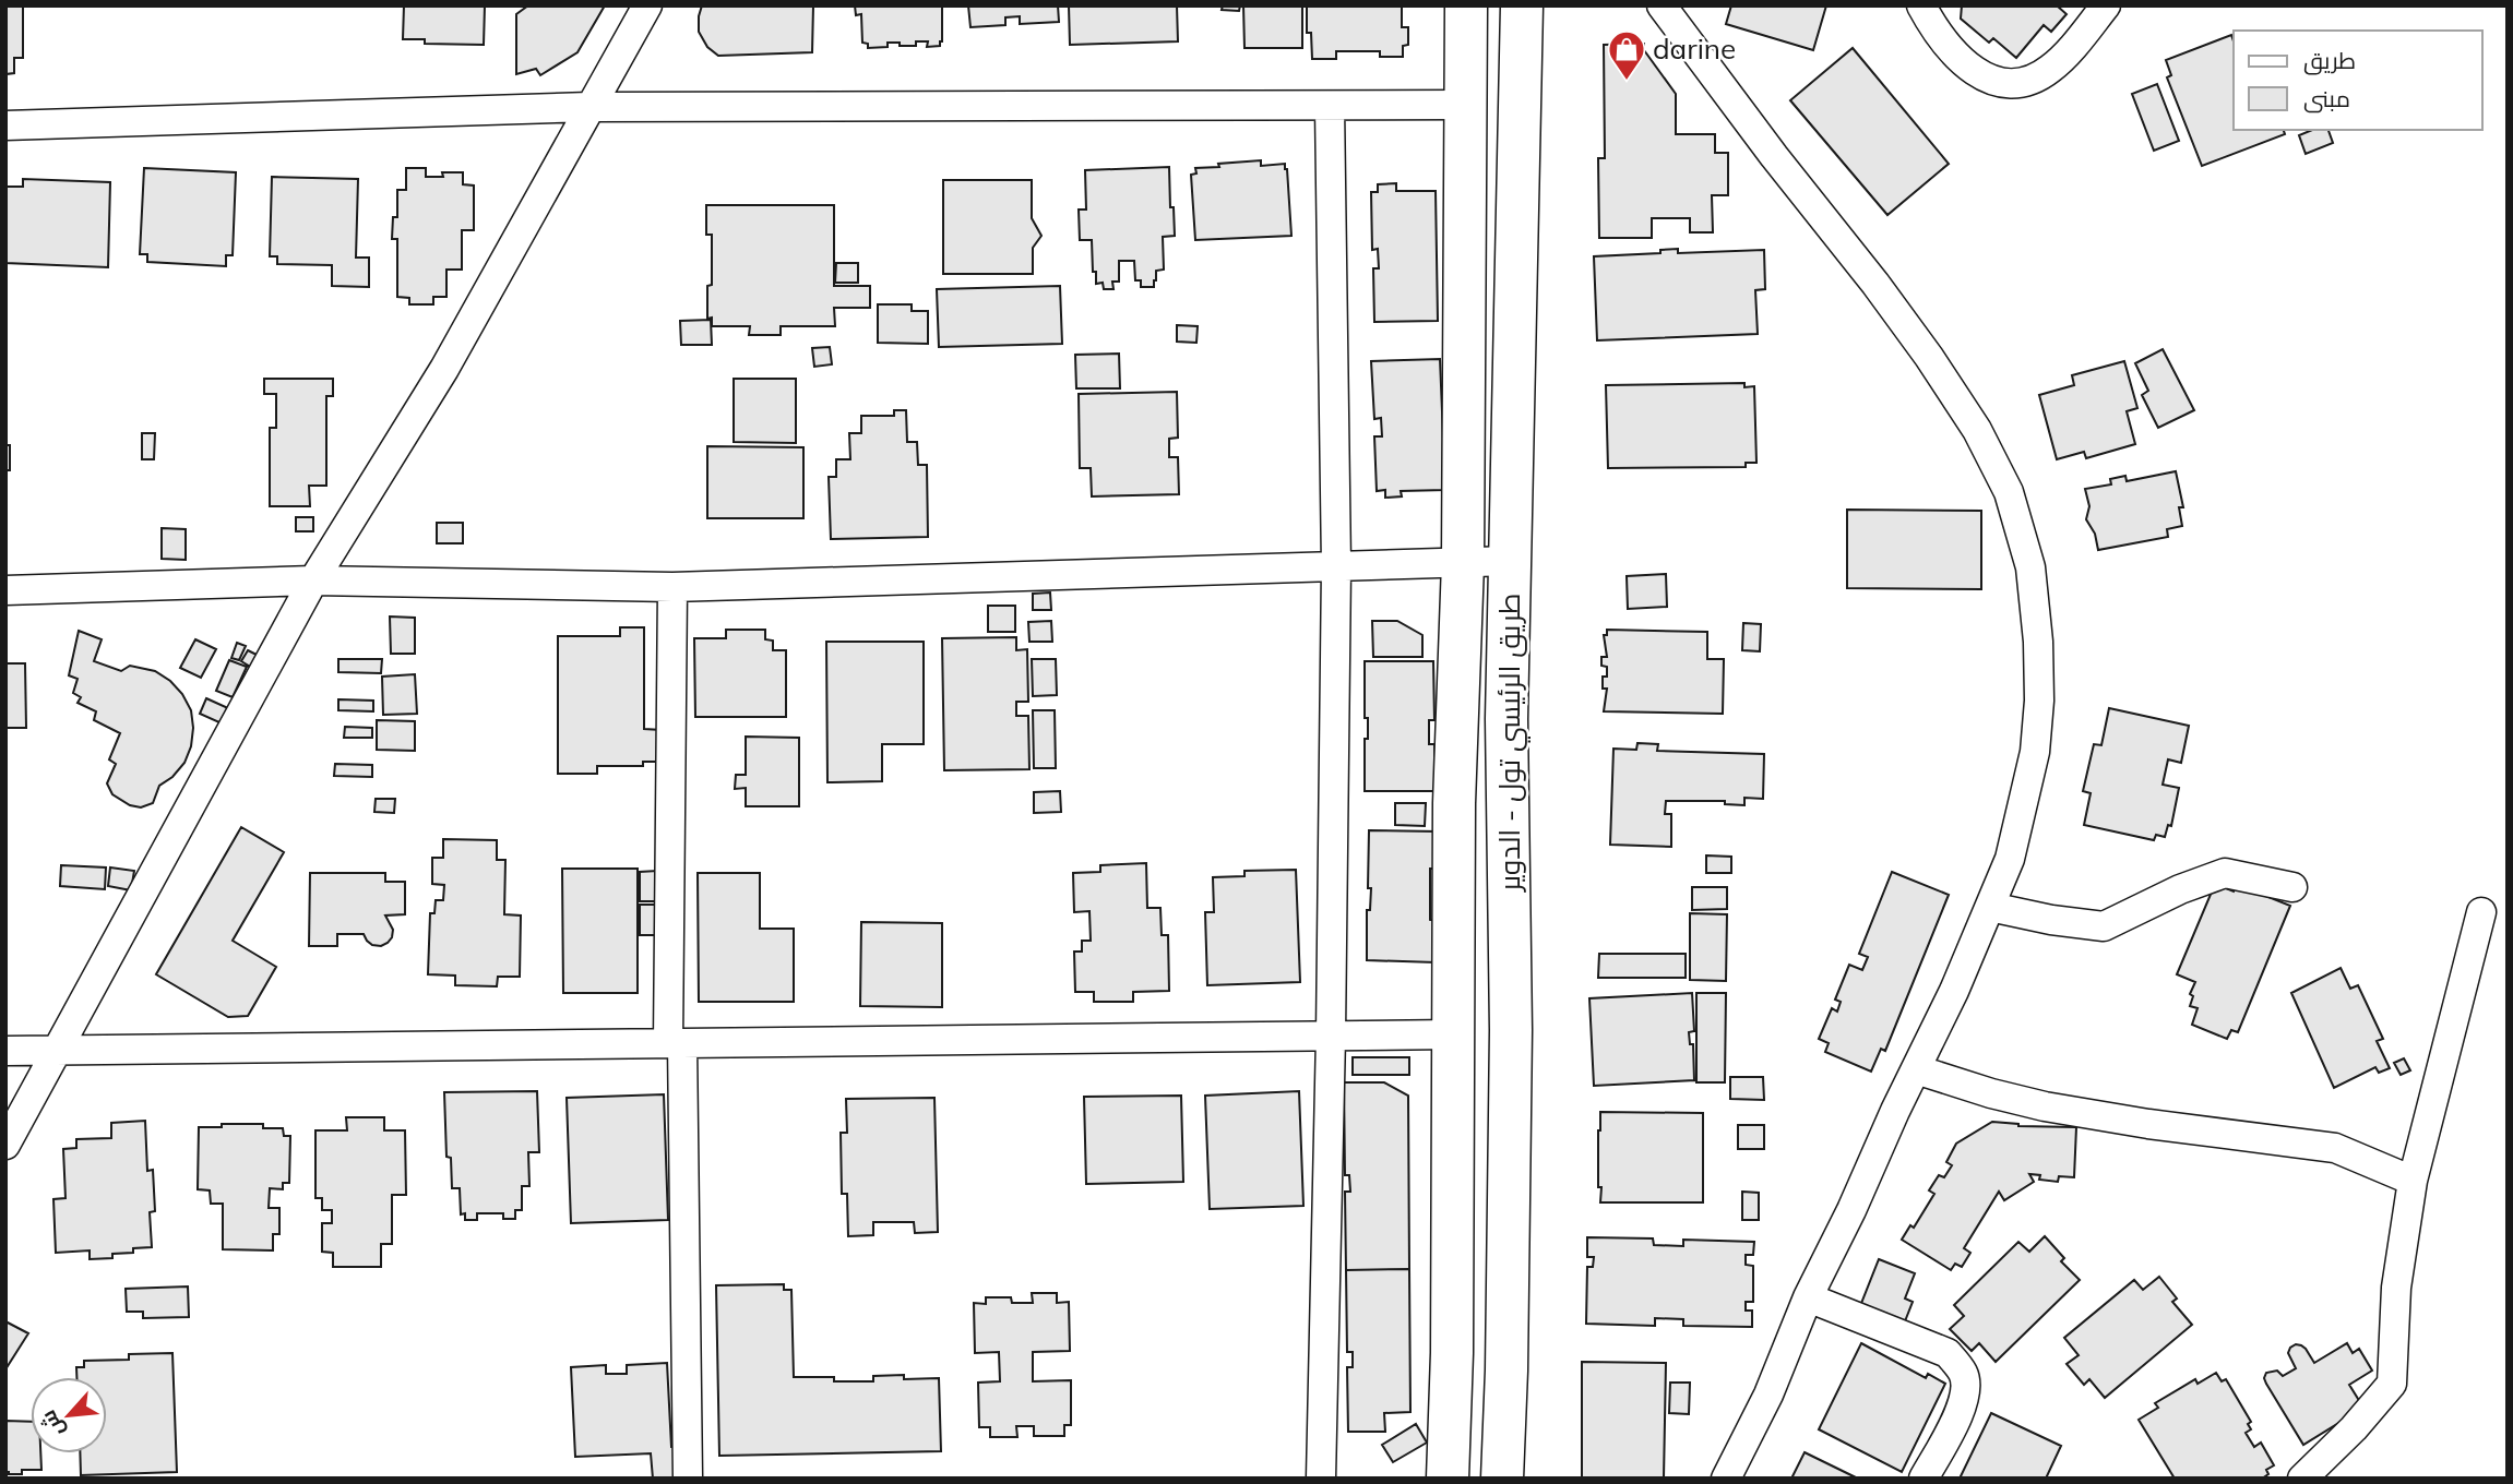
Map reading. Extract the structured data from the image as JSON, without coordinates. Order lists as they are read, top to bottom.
{
  "streets": {
    "main road": ["طريق الرئيسي تول - الدوير"]
  },
  "places": {
    "shop": ["darine"]
  },
  "legend": ["طريق", "مبنى"],
  "north": "bottom left"
}
